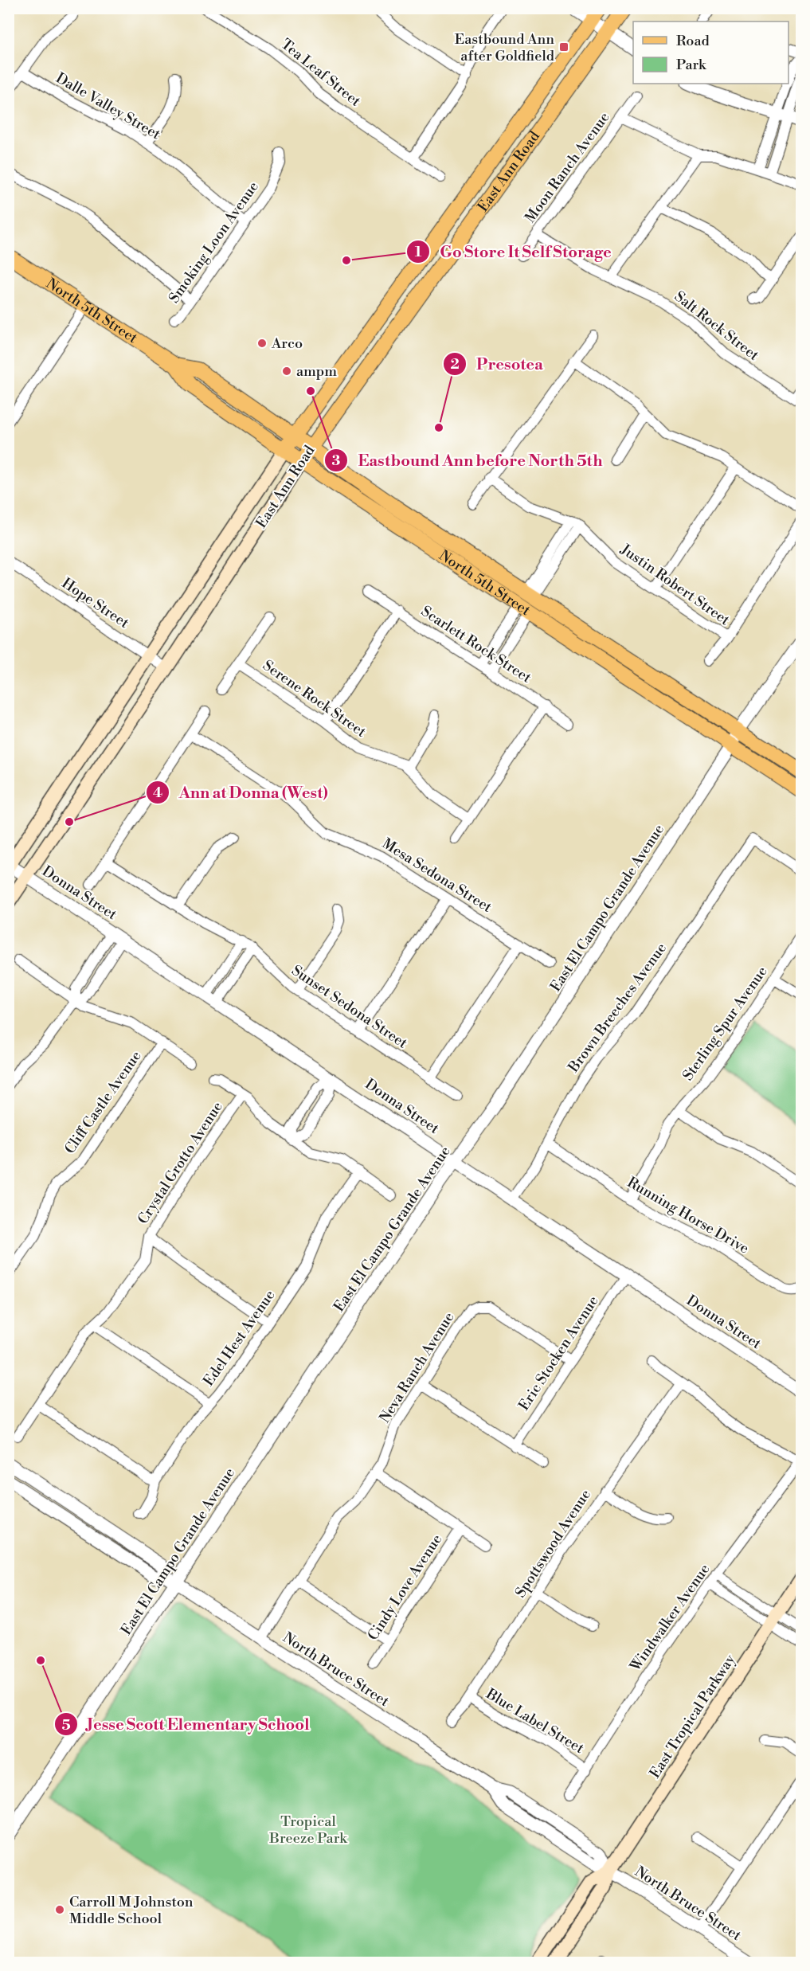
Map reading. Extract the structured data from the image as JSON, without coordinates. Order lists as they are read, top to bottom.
{
  "streets": {
    "main road": ["East Ann Road", "North 5th Street", "East Tropical Parkway"],
    "street": [
      "Tea Leaf Street",
      "Dalle Valley Street",
      "Moon Ranch Avenue",
      "Smoking Loon Avenue",
      "Salt Rock Street",
      "Justin Robert Street",
      "Hope Street",
      "Scarlett Rock Street",
      "Serene Rock Street",
      "Mesa Sedona Street",
      "Donna Street",
      "East El Campo Grande Avenue",
      "Sunset Sedona Street",
      "Brown Breeches Avenue",
      "Sterling Spur Avenue",
      "Cliff Castle Avenue",
      "Crystal Grotto Avenue",
      "Running Horse Drive",
      "Edel Hest Avenue",
      "Eric Stocken Avenue",
      "Neva Ranch Avenue",
      "Spottswood Avenue",
      "Cindy Love Avenue",
      "Windwalker Avenue",
      "North Bruce Street",
      "Blue Label Street"
    ]
  },
  "crossings": [
    ["Dalle Valley Street", "Smoking Loon Avenue"],
    ["Moon Ranch Avenue", "Salt Rock Street"],
    ["East Ann Road", "North 5th Street"],
    ["East Ann Road", "Hope Street"],
    ["East Ann Road", "Donna Street"],
    ["North 5th Street", "East El Campo Grande Avenue"],
    ["Donna Street", "East El Campo Grande Avenue"],
    ["Donna Street", "Brown Breeches Avenue"],
    ["Donna Street", "Eric Stocken Avenue"],
    ["East El Campo Grande Avenue", "North Bruce Street"],
    ["Brown Breeches Avenue", "Running Horse Drive"],
    ["Sterling Spur Avenue", "Running Horse Drive"],
    ["Eric Stocken Avenue", "Neva Ranch Avenue"],
    ["Neva Ranch Avenue", "North Bruce Street"],
    ["Spottswood Avenue", "Blue Label Street"],
    ["Windwalker Avenue", "Blue Label Street"],
    ["North Bruce Street", "East Tropical Parkway"]
  ],
  "parks": ["Tropical Breeze Park"],
  "places": {
    "transit": ["Eastbound Ann after Goldfield"],
    "other": [
      "Go Store It Self Storage",
      "Arco",
      "ampm",
      "Eastbound Ann before North 5th",
      "Presotea",
      "Ann at Donna (West)",
      "Jesse Scott Elementary School",
      "Carroll M Johnston Middle School"
    ]
  },
  "legend": ["Road", "Park"]
}
